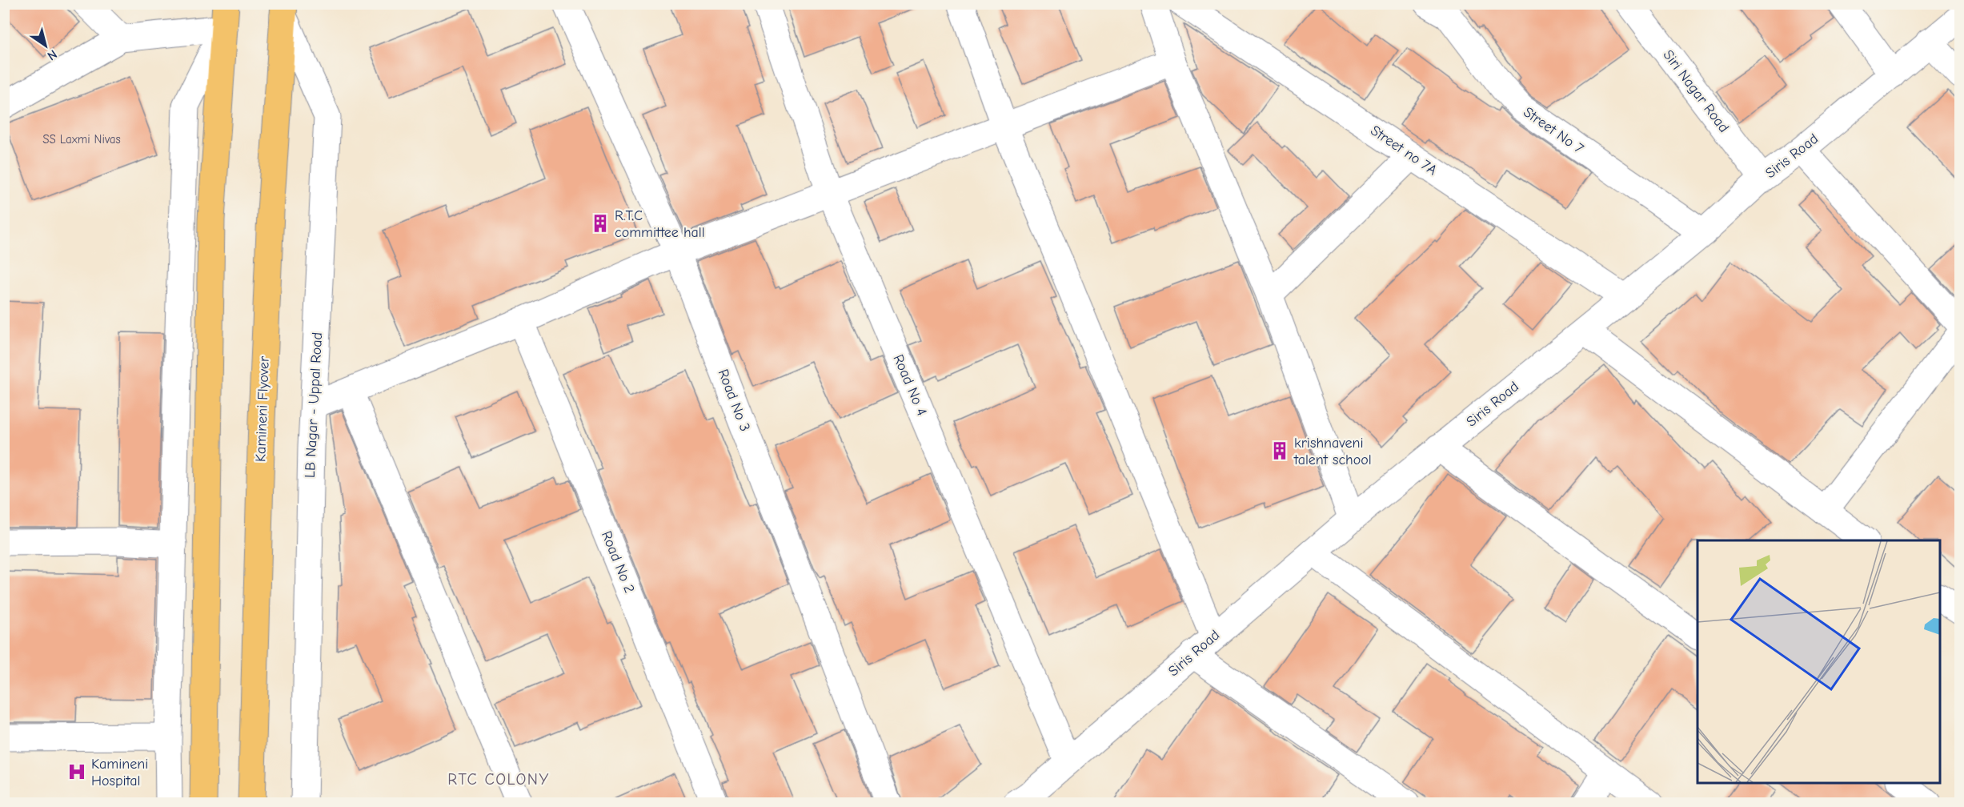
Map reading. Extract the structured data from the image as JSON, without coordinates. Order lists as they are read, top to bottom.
{
  "streets": {
    "highway": ["Kamineni Flyover"],
    "street": [
      "Siri Nagar Road",
      "Street No 7",
      "Street no 7A",
      "Siris Road",
      "Road No 4",
      "Road No 3",
      "LB Nagar - Uppal Road",
      "Road No 2"
    ]
  },
  "crossings": [
    ["Siri Nagar Road", "Siris Road"],
    ["Street No 7", "Siris Road"],
    ["Street no 7A", "Siris Road"],
    ["Siris Road", "Road No 4"],
    ["LB Nagar - Uppal Road", "Kamineni Flyover"]
  ],
  "districts": ["RTC COLONY"],
  "places": {
    "building": ["R.T.C committee hall", "krishnaveni talent school"],
    "hospital": ["Kamineni Hospital"]
  },
  "house_numbers": ["SS Laxmi Nivas"],
  "north": "bottom right"
}
